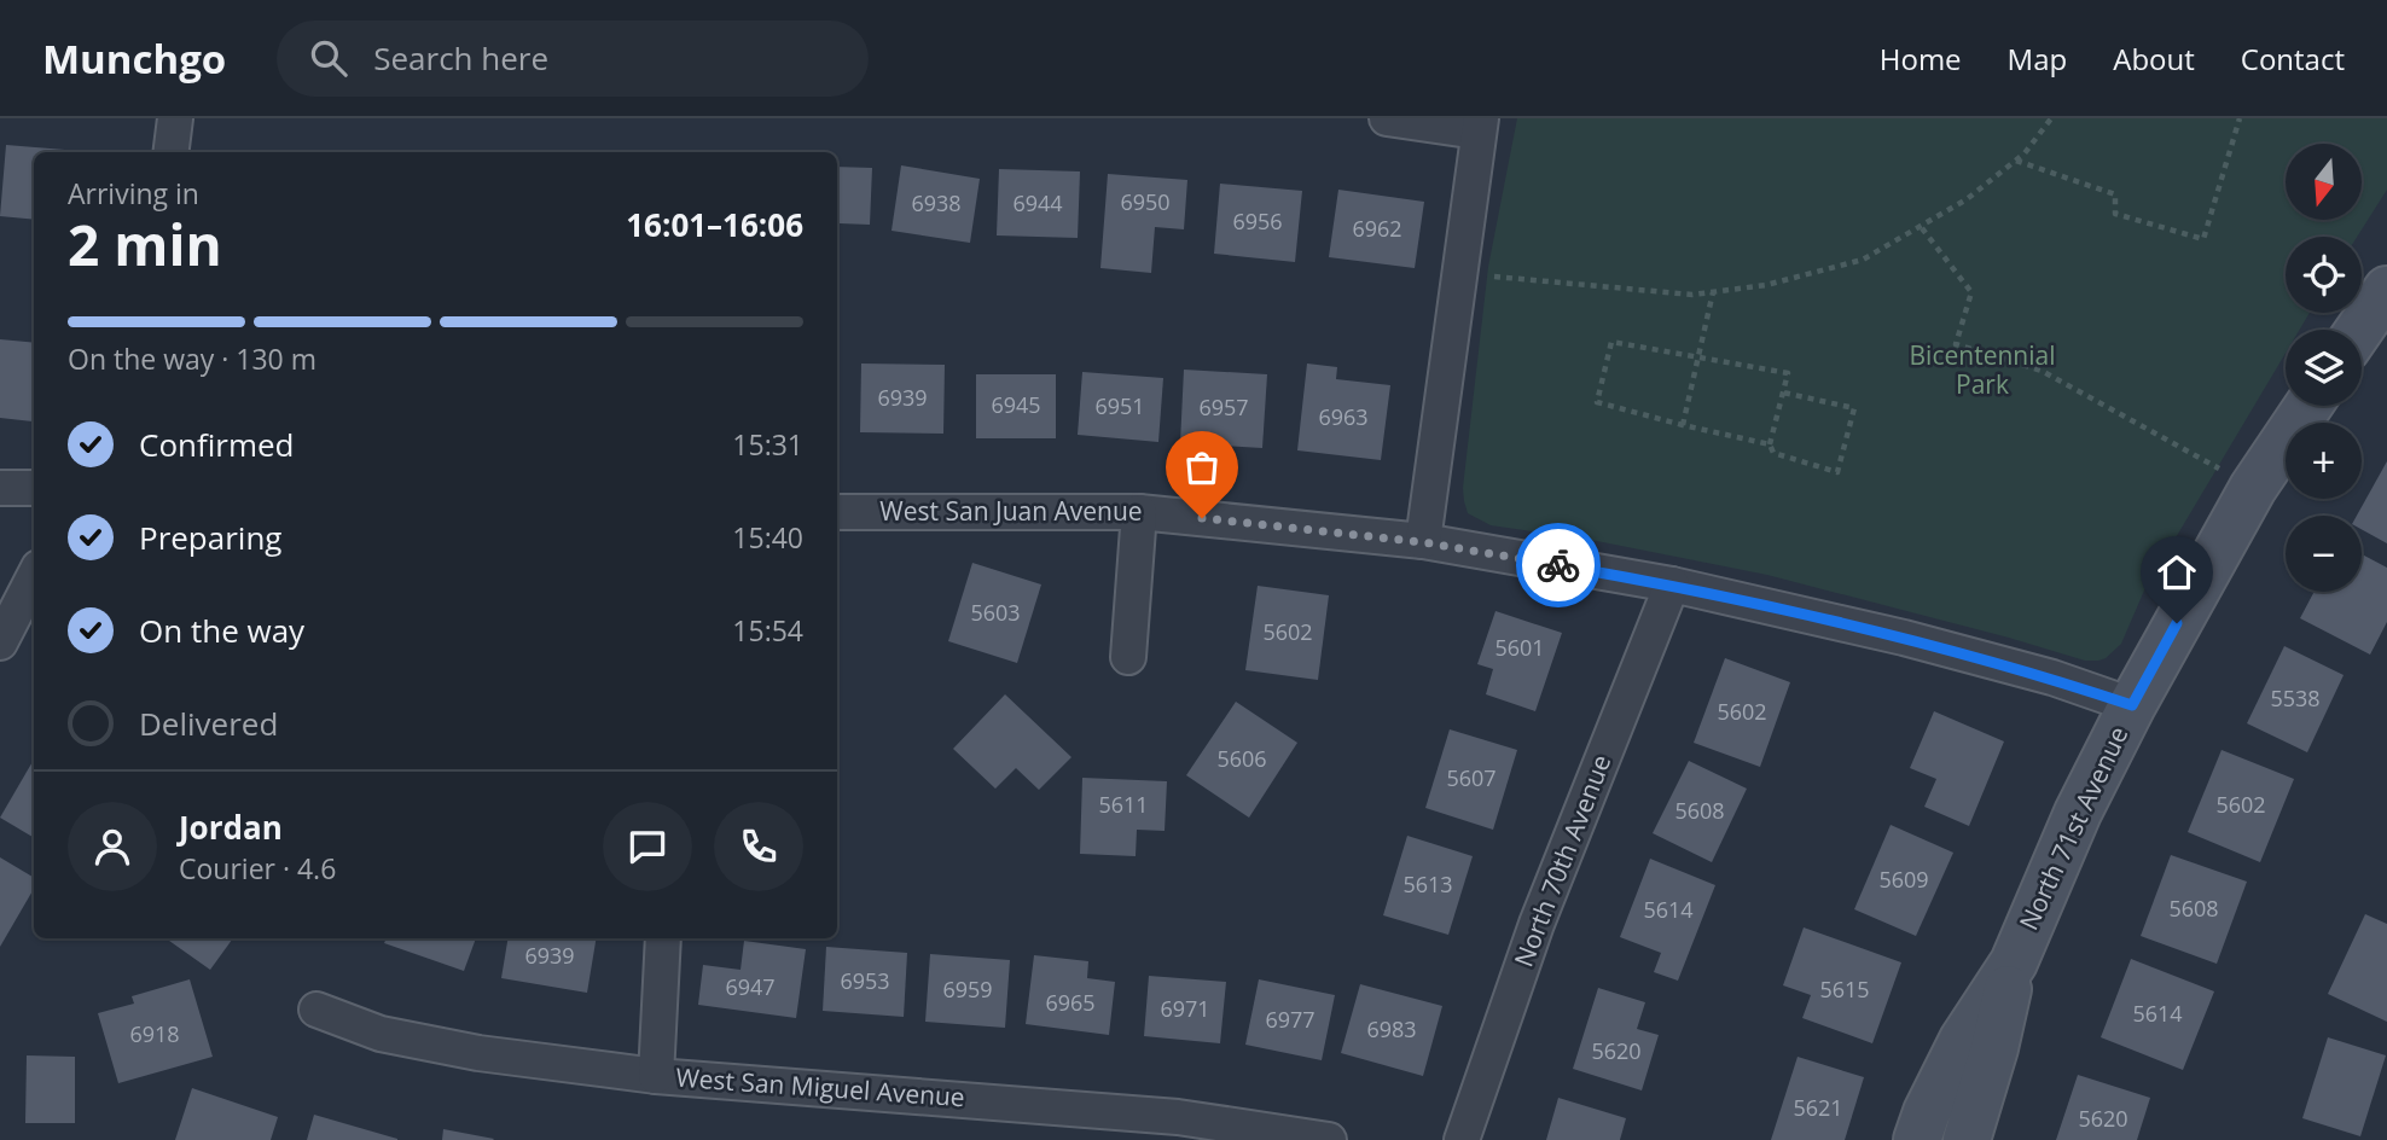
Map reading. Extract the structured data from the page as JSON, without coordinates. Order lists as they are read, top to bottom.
{
  "streets": {
    "street": [
      "West San Juan Avenue",
      "North 71st Avenue",
      "North 70th Avenue",
      "West San Miguel Avenue"
    ]
  },
  "crossings": [
    ["West San Juan Avenue", "North 71st Avenue"],
    ["West San Juan Avenue", "North 70th Avenue"]
  ],
  "parks": ["Bicentennial Park"],
  "house_numbers": [
    "6950",
    "6938",
    "6944",
    "6956",
    "6962",
    "6939",
    "6945",
    "6951",
    "6957",
    "6963",
    "5603",
    "5602",
    "5601",
    "5538",
    "5602",
    "5606",
    "5607",
    "5611",
    "5602",
    "5608",
    "5609",
    "5613",
    "5608",
    "5614",
    "6939",
    "6953",
    "6947",
    "6959",
    "5615",
    "6965",
    "6971",
    "5614",
    "6977",
    "6983",
    "6918",
    "5620",
    "5621",
    "5620"
  ],
  "north": "bottom",
  "page": {
    "header": "Munchgo",
    "search": "Search here",
    "nav": [
      "Home",
      "Map",
      "About",
      "Contact"
    ],
    "map_buttons": ["+", "−"],
    "heading": ["2 min", "Arriving in", "16:01–16:06"],
    "panel": ["Jordan", "Courier · 4.6"],
    "bar": "On the way · 130 m",
    "list": [
      ["Confirmed", "15:31"],
      ["Preparing", "15:40"],
      ["On the way", "15:54"],
      "Delivered"
    ]
  }
}
